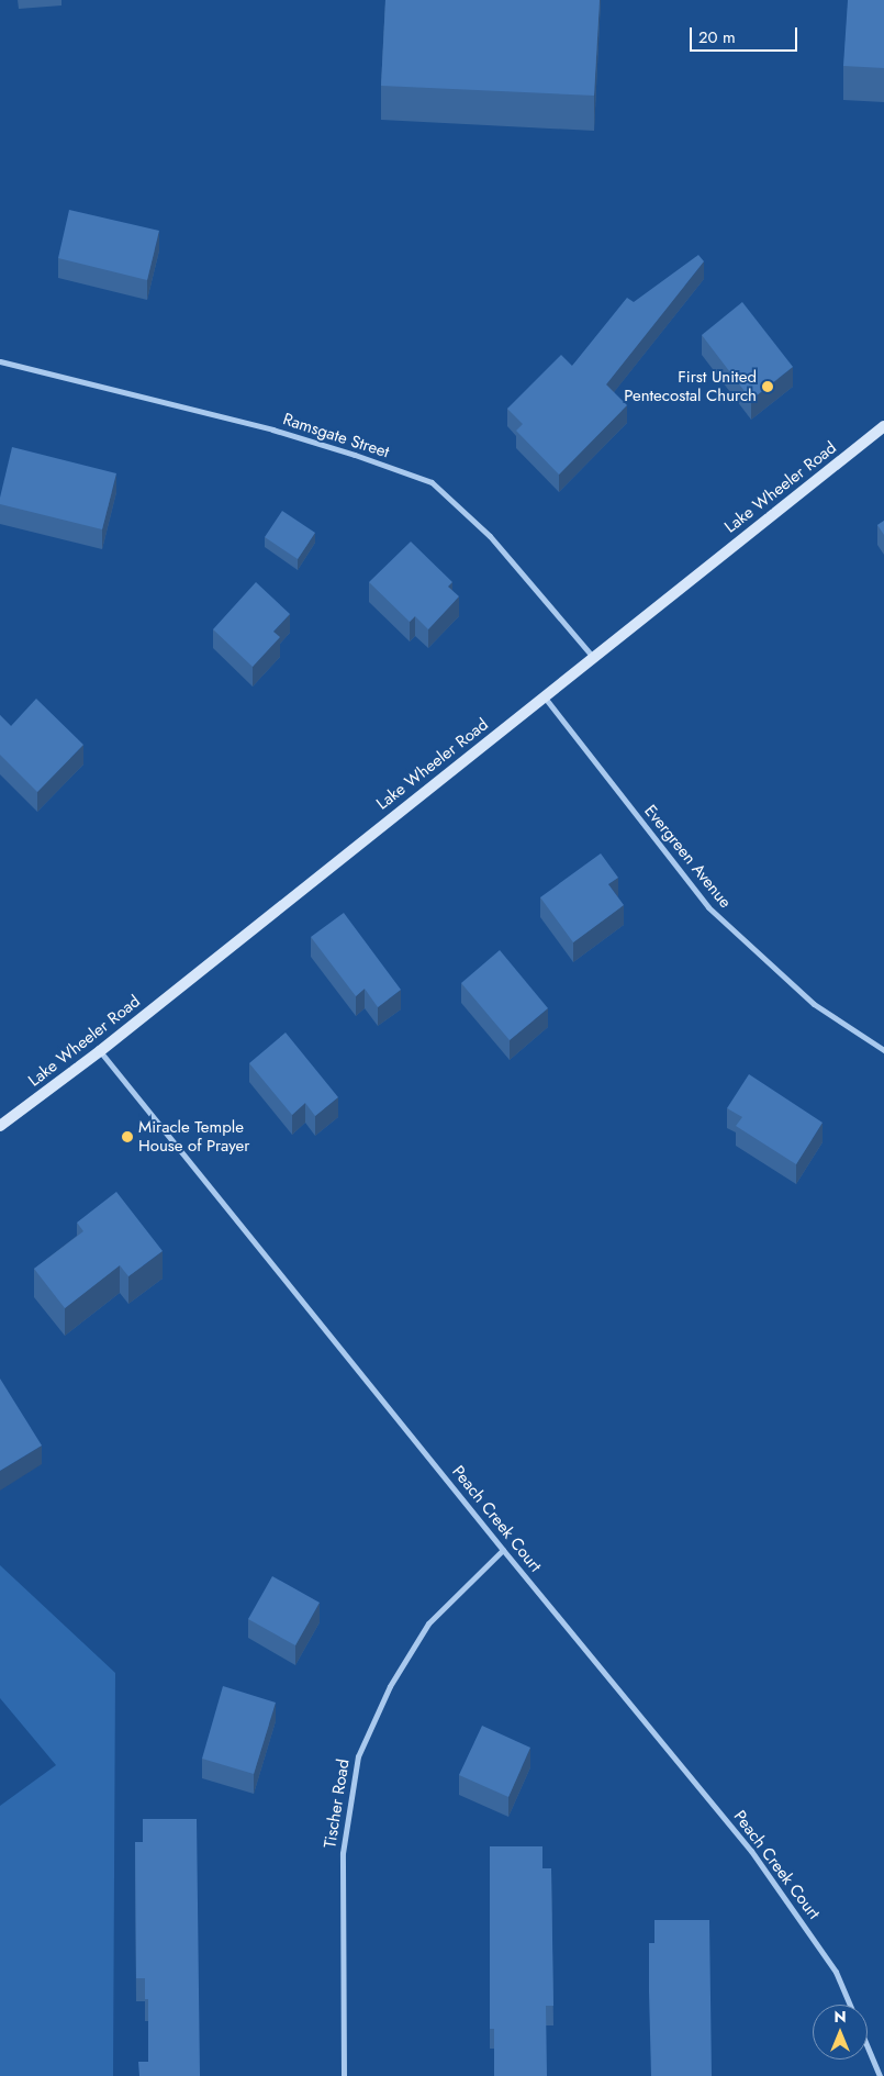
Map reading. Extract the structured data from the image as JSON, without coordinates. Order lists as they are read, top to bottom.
{
  "streets": {
    "main road": ["Lake Wheeler Road"],
    "street": [
      "Ramsgate Street",
      "Evergreen Avenue",
      "Peach Creek Court",
      "Tischer Road"
    ]
  },
  "crossings": [
    ["Ramsgate Street", "Lake Wheeler Road"],
    ["Lake Wheeler Road", "Evergreen Avenue"],
    ["Lake Wheeler Road", "Peach Creek Court"],
    ["Peach Creek Court", "Tischer Road"]
  ],
  "places": ["First United Pentecostal Church", "Miracle Temple House of Prayer"],
  "scale_bar": "20 m",
  "north": "top"
}
